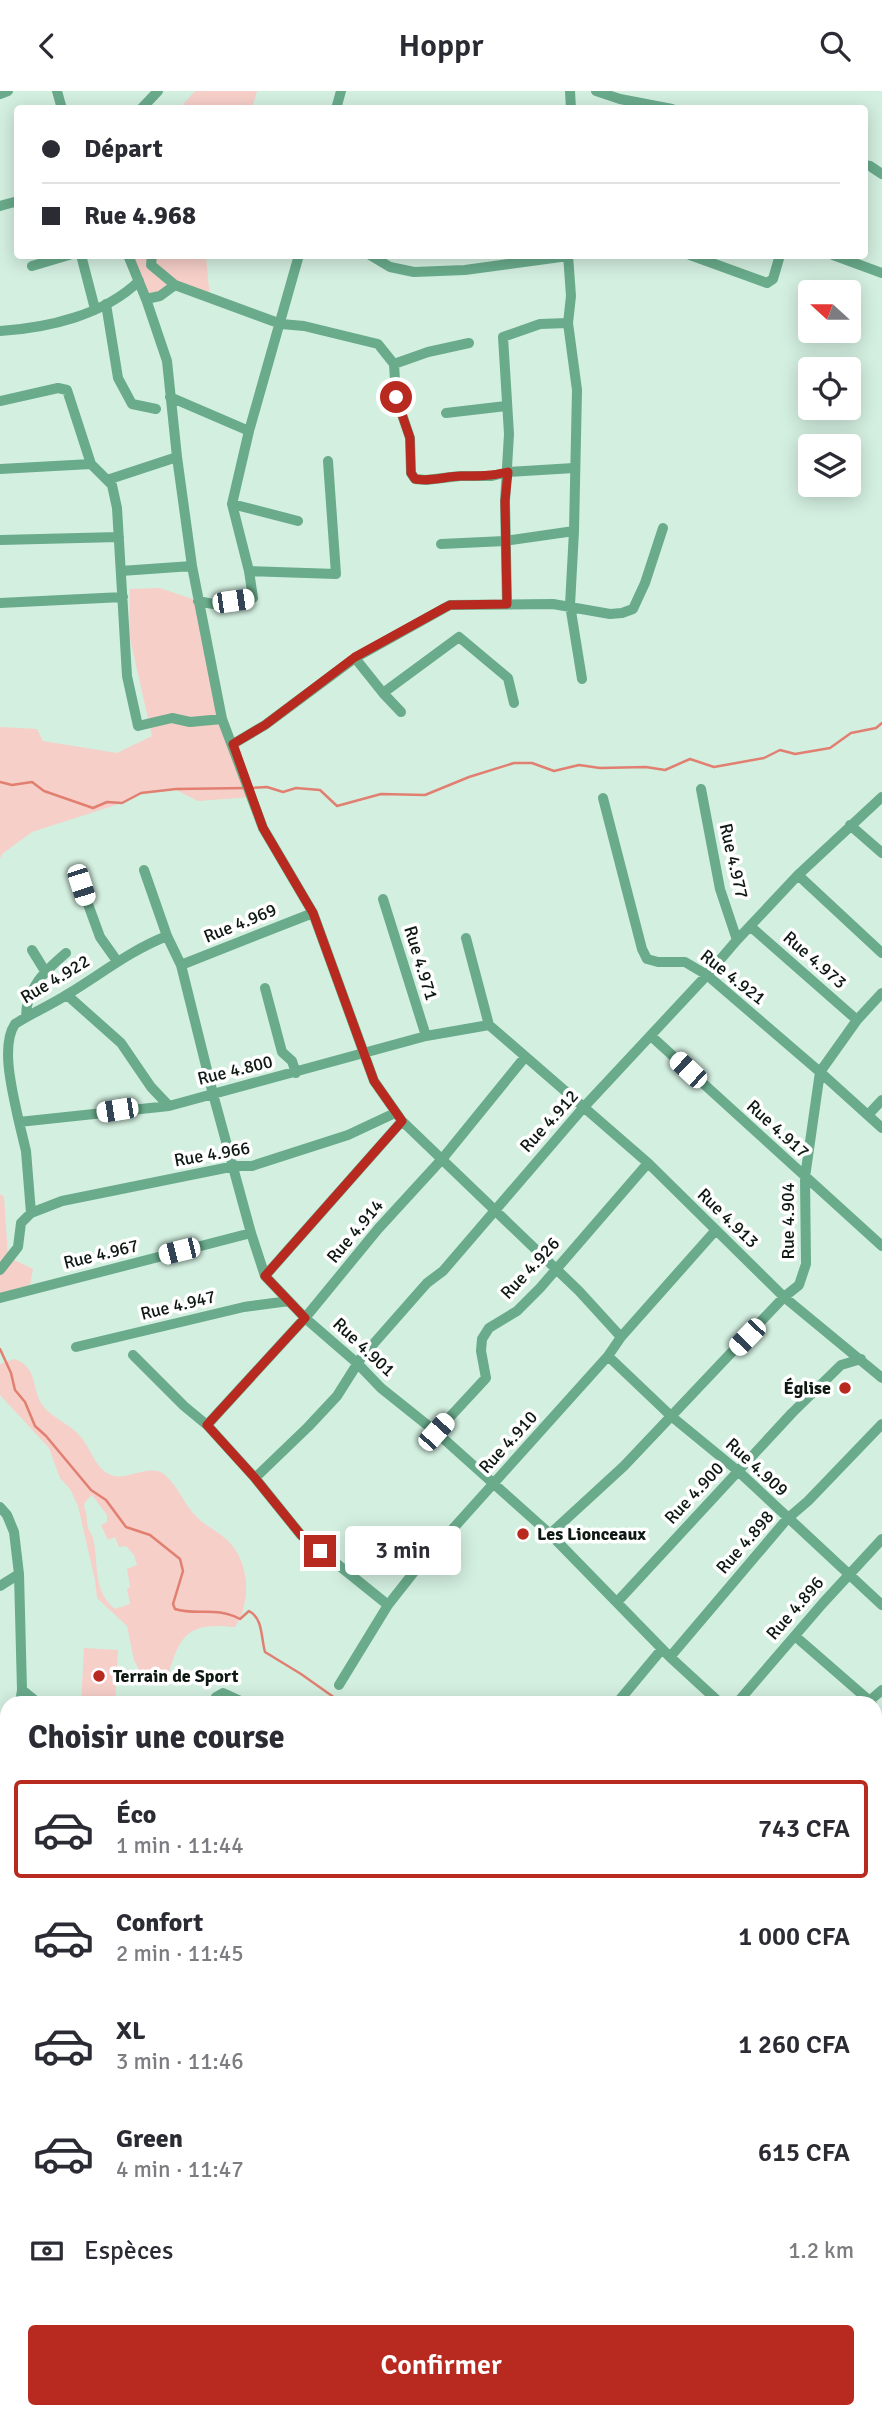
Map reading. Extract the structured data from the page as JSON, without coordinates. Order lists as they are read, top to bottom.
{
  "streets": {
    "street": [
      "Rue 4.977",
      "Rue 4.969",
      "Rue 4.973",
      "Rue 4.971",
      "Rue 4.921",
      "Rue 4.922",
      "Rue 4.800",
      "Rue 4.912",
      "Rue 4.917",
      "Rue 4.966",
      "Rue 4.913",
      "Rue 4.904",
      "Rue 4.914",
      "Rue 4.967",
      "Rue 4.926",
      "Rue 4.947",
      "Rue 4.901",
      "Rue 4.910",
      "Rue 4.909",
      "Rue 4.900",
      "Rue 4.898",
      "Rue 4.896"
    ]
  },
  "crossings": [
    ["Rue 4.977", "Rue 4.912"],
    ["Rue 4.969", "Rue 4.901"],
    ["Rue 4.973", "Rue 4.912"],
    ["Rue 4.973", "Rue 4.904"],
    ["Rue 4.971", "Rue 4.800"],
    ["Rue 4.921", "Rue 4.912"],
    ["Rue 4.921", "Rue 4.904"],
    ["Rue 4.922", "Rue 4.800"],
    ["Rue 4.922", "Rue 4.901"],
    ["Rue 4.800", "Rue 4.901"],
    ["Rue 4.912", "Rue 4.917"],
    ["Rue 4.912", "Rue 4.913"],
    ["Rue 4.912", "Rue 4.901"],
    ["Rue 4.917", "Rue 4.904"],
    ["Rue 4.966", "Rue 4.901"],
    ["Rue 4.913", "Rue 4.904"],
    ["Rue 4.913", "Rue 4.926"],
    ["Rue 4.913", "Rue 4.910"],
    ["Rue 4.913", "Rue 4.900"],
    ["Rue 4.904", "Rue 4.901"],
    ["Rue 4.904", "Rue 4.909"],
    ["Rue 4.914", "Rue 4.901"],
    ["Rue 4.967", "Rue 4.901"],
    ["Rue 4.926", "Rue 4.901"],
    ["Rue 4.947", "Rue 4.901"],
    ["Rue 4.901", "Rue 4.910"],
    ["Rue 4.901", "Rue 4.900"],
    ["Rue 4.901", "Rue 4.898"],
    ["Rue 4.910", "Rue 4.909"],
    ["Rue 4.909", "Rue 4.900"],
    ["Rue 4.909", "Rue 4.898"],
    ["Rue 4.909", "Rue 4.896"]
  ],
  "places": ["Église", "Les Lionceaux", "Terrain de Sport"],
  "north": "left",
  "page": {
    "header": "Hoppr",
    "banner": ["Départ", "Rue 4.968"],
    "bubble": "3 min",
    "heading": "Choisir une course",
    "list": [
      {
        "name": "Éco",
        "note": "1 min · 11:44",
        "value": "743 CFA"
      },
      {
        "name": "Confort",
        "note": "2 min · 11:45",
        "value": "1 000 CFA"
      },
      {
        "name": "XL",
        "note": "3 min · 11:46",
        "value": "1 260 CFA"
      },
      {
        "name": "Green",
        "note": "4 min · 11:47",
        "value": "615 CFA"
      }
    ],
    "pay": ["Espèces", "1.2 km"],
    "buttons": "Confirmer"
  }
}
